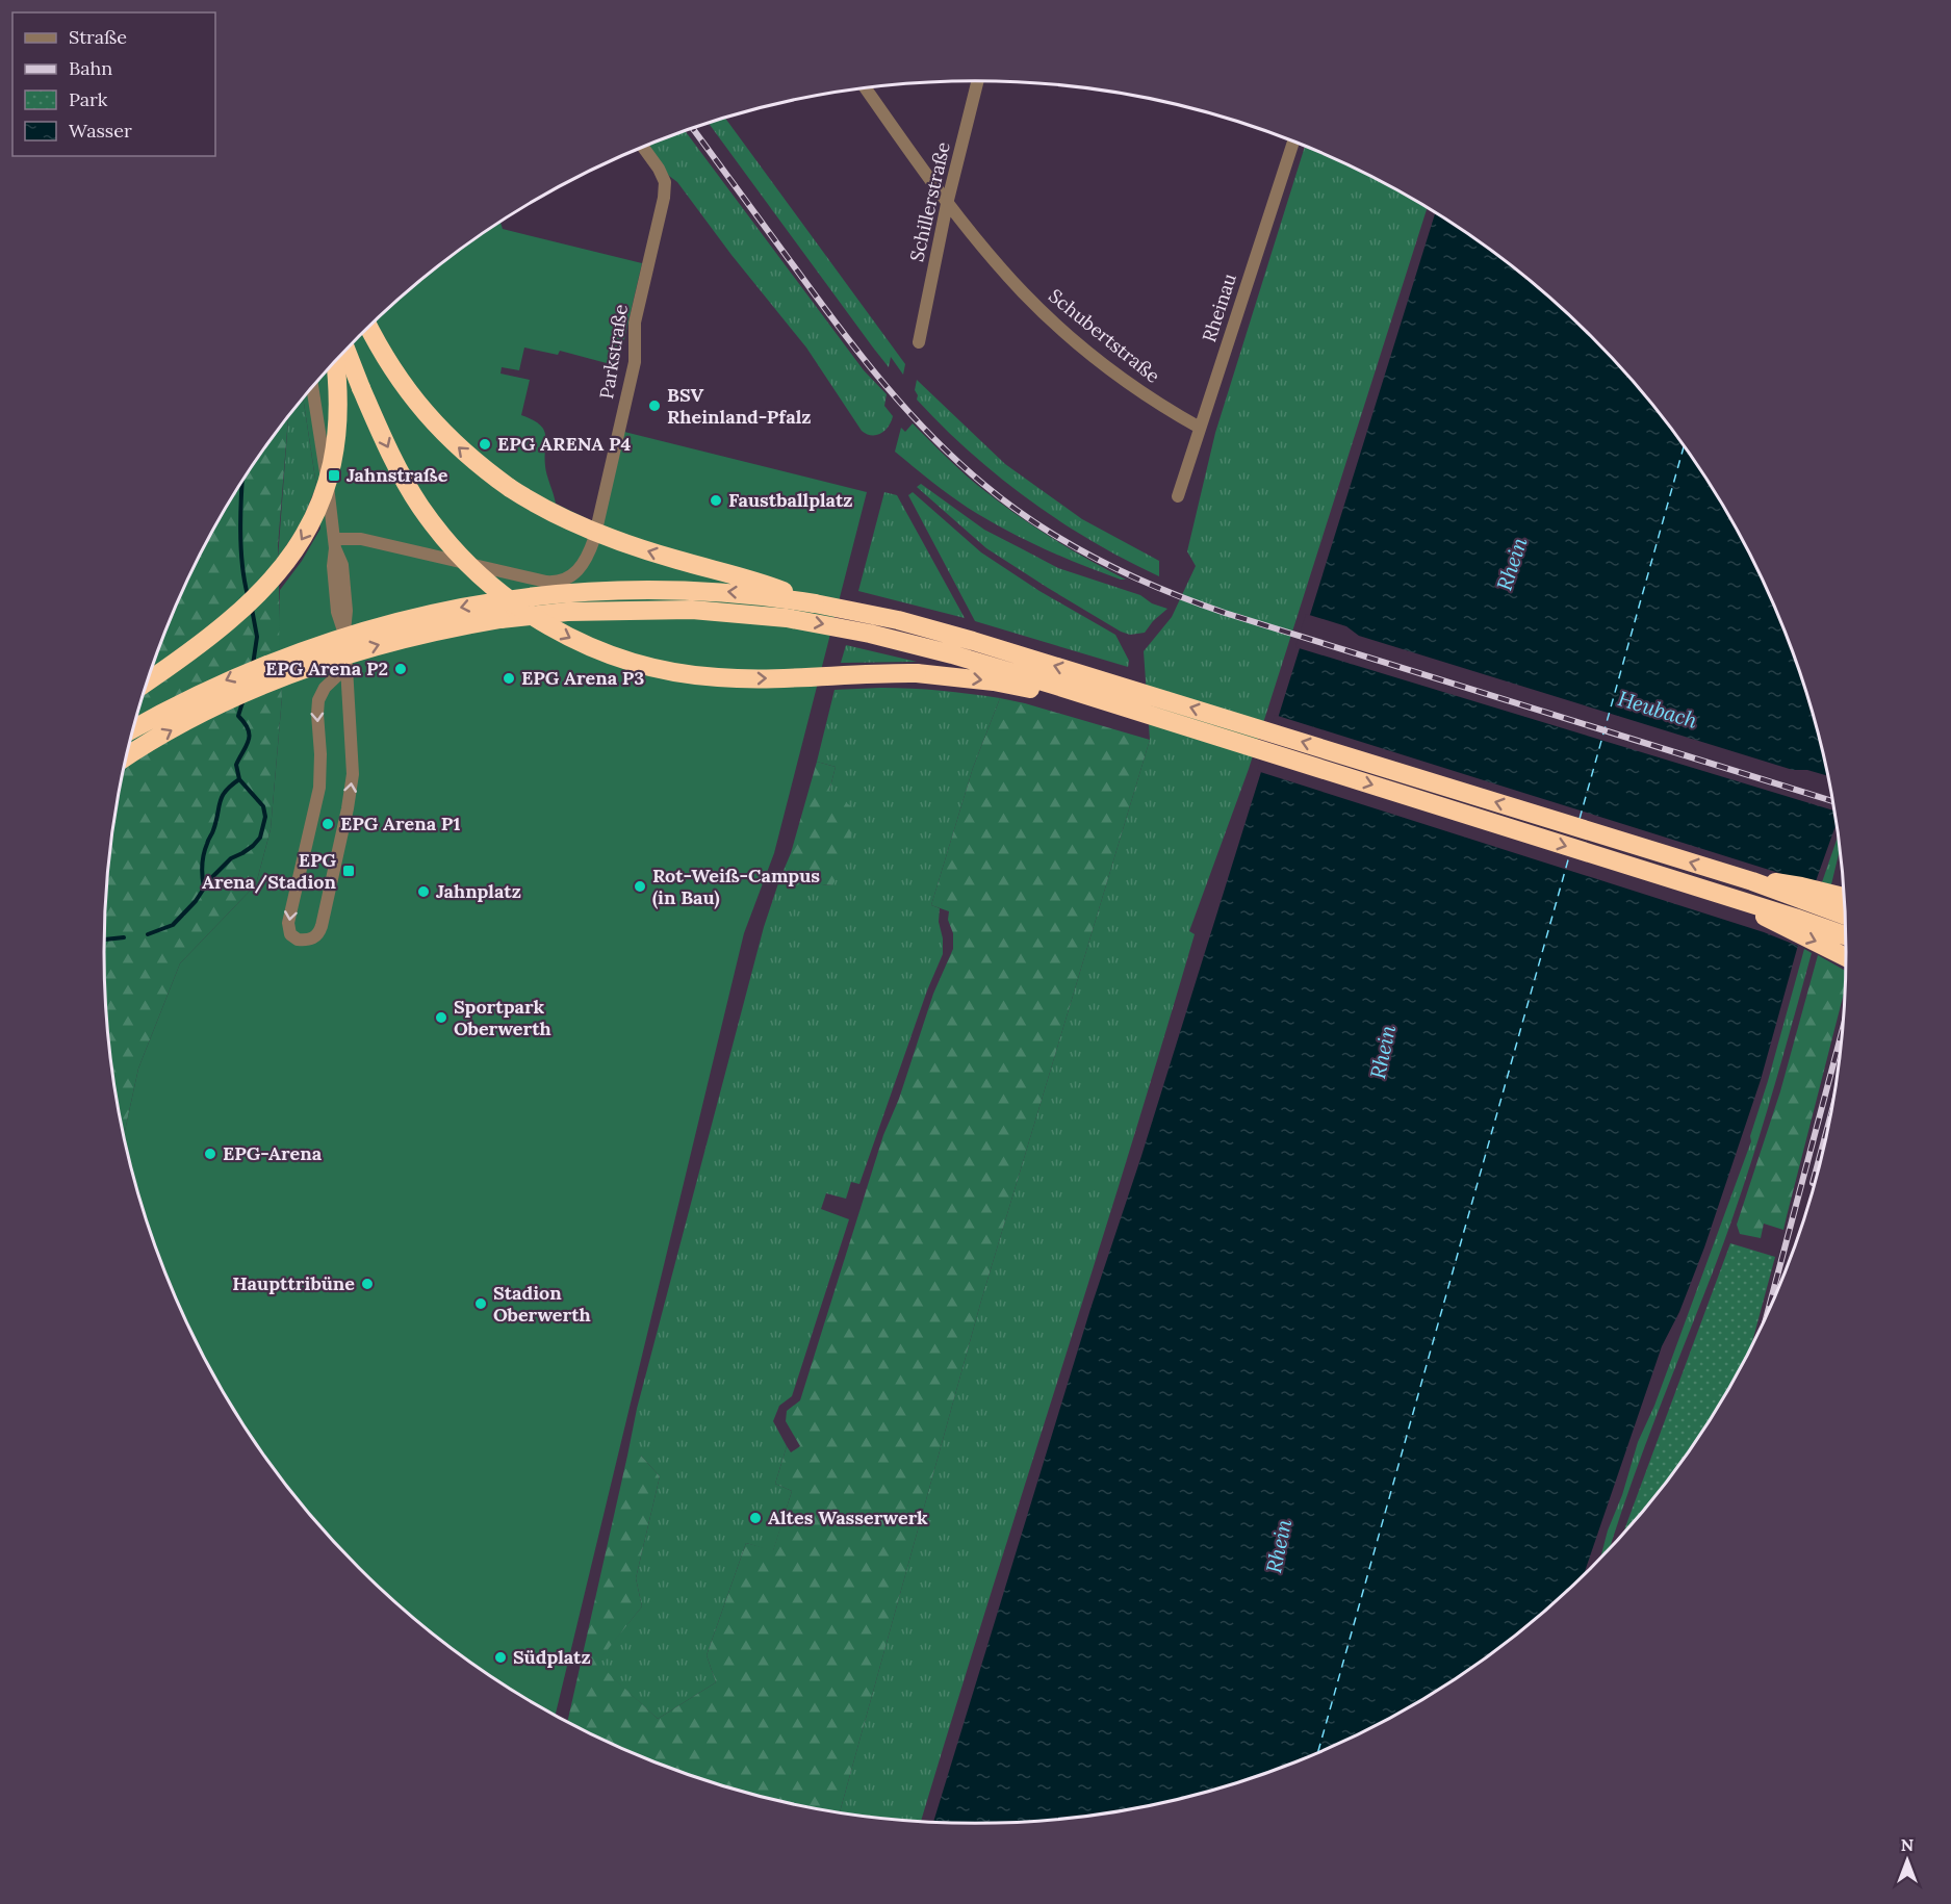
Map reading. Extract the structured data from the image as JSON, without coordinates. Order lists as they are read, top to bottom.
{
  "streets": {
    "street": [
      "Schillerstraße",
      "Rheinau",
      "Schubertstraße",
      "Parkstraße"
    ]
  },
  "crossings": [
    ["Schillerstraße", "Schubertstraße"],
    ["Rheinau", "Schubertstraße"]
  ],
  "water": ["Rhein", "Heubach"],
  "places": {
    "other": [
      "BSV Rheinland-Pfalz",
      "EPG ARENA P4",
      "Faustballplatz",
      "EPG Arena P2",
      "EPG Arena P3",
      "EPG Arena P1",
      "Rot-Weiß-Campus (in Bau)",
      "Jahnplatz",
      "Sportpark Oberwerth",
      "EPG-Arena",
      "Haupttribüne",
      "Stadion Oberwerth",
      "Altes Wasserwerk",
      "Südplatz"
    ],
    "transit": ["Jahnstraße", "EPG Arena/Stadion"]
  },
  "legend": [
    "Straße",
    "Bahn",
    "Park",
    "Wasser"
  ],
  "north": "top"
}
